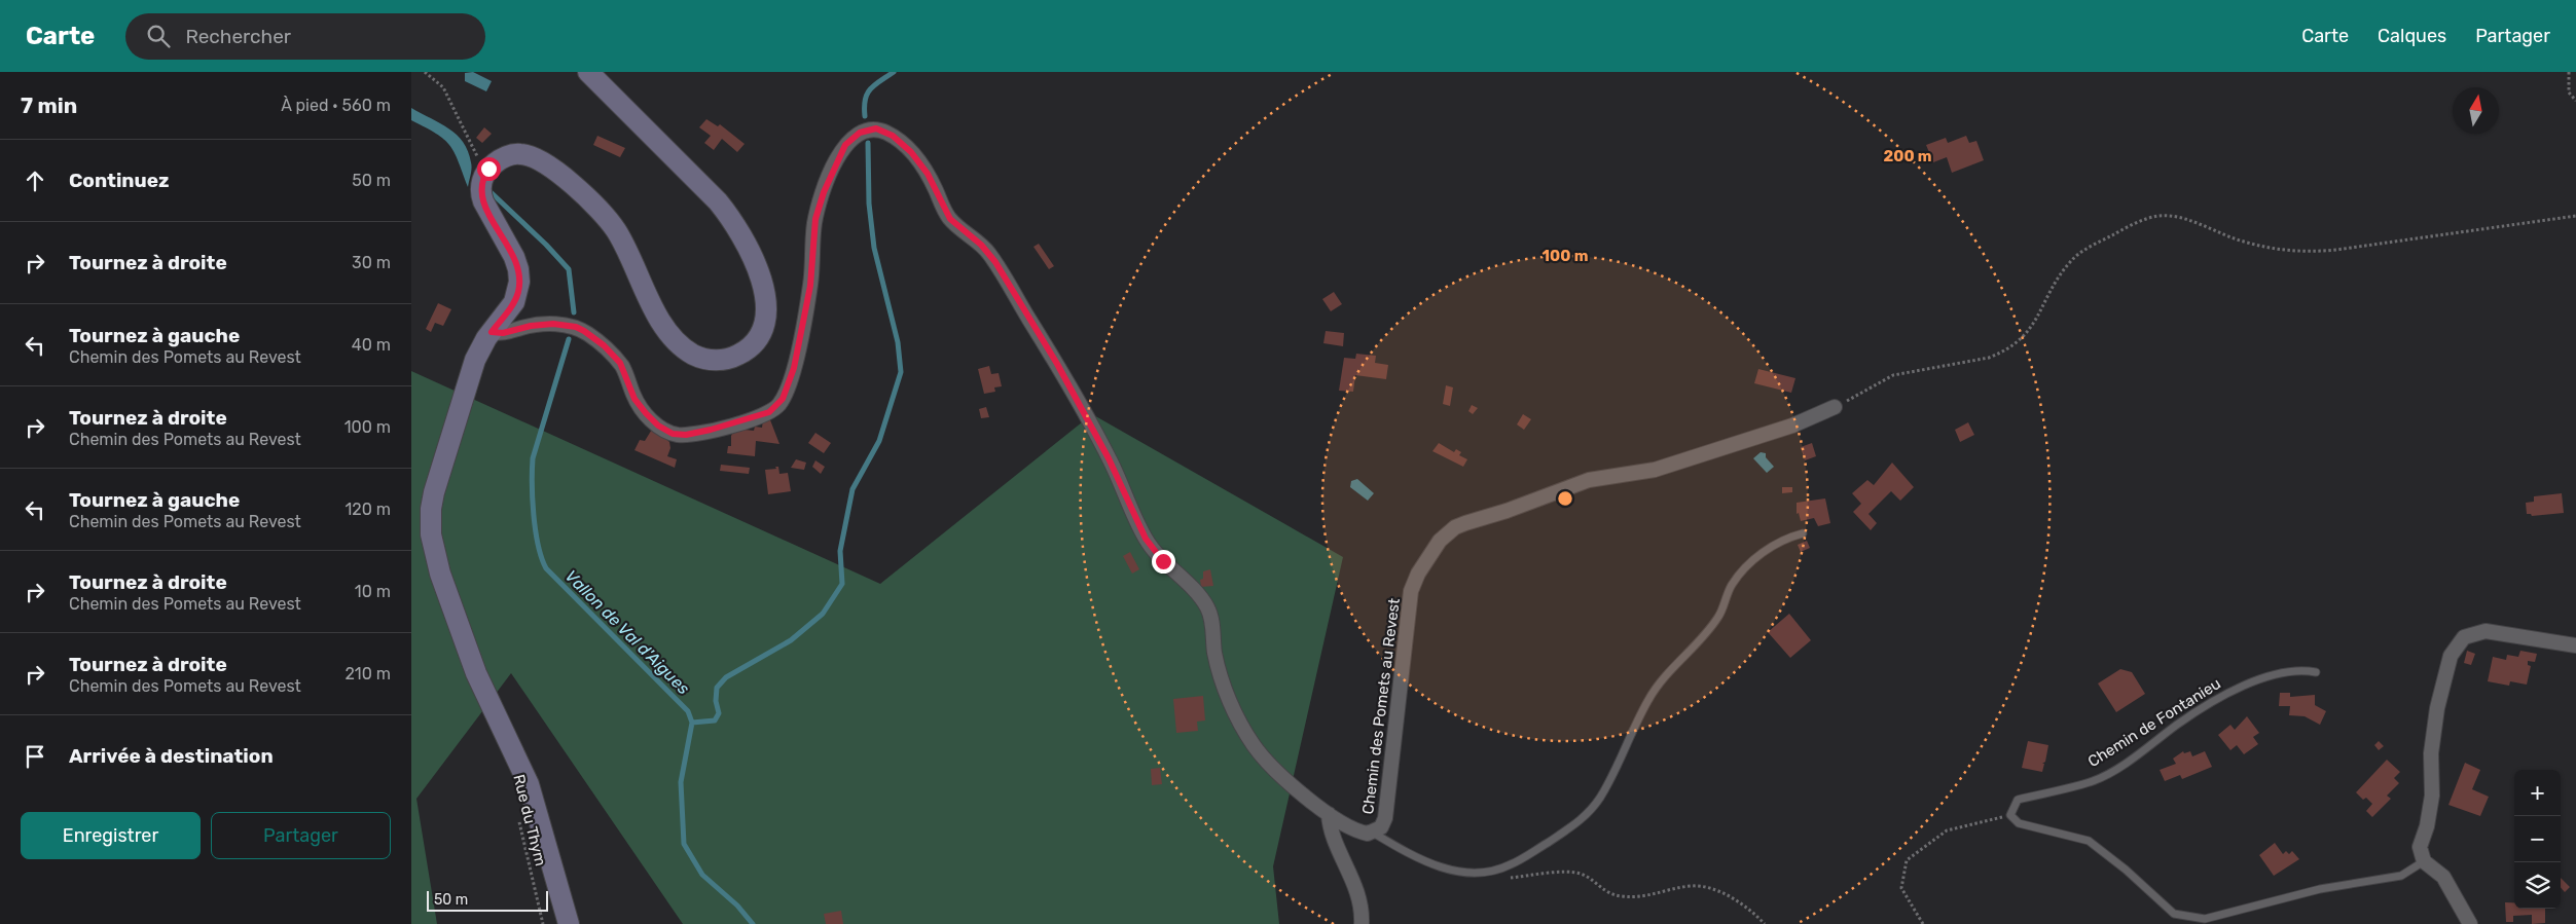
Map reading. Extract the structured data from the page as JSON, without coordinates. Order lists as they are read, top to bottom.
{
  "streets": {
    "street": ["Chemin des Pomets au Revest"],
    "lane": ["Chemin de Fontanieu"],
    "path": ["Rue du Thym"]
  },
  "water": ["Vallon de Val d'Aigues"],
  "scale_bar": "50 m",
  "north": "top",
  "page": {
    "header": "Carte",
    "search": "Rechercher",
    "nav": ["Carte", "Calques", "Partager"],
    "heading": ["7 min", "À pied · 560 m"],
    "list": [
      ["Continuez", "50 m"],
      ["Tournez à droite", "30 m"],
      ["Tournez à gauche", "Chemin des Pomets au Revest", "40 m"],
      ["Tournez à droite", "Chemin des Pomets au Revest", "100 m"],
      ["Tournez à gauche", "Chemin des Pomets au Revest", "120 m"],
      ["Tournez à droite", "Chemin des Pomets au Revest", "10 m"],
      ["Tournez à droite", "Chemin des Pomets au Revest", "210 m"],
      "Arrivée à destination"
    ],
    "map_buttons": ["+", "−"],
    "buttons": ["Enregistrer", "Partager"],
    "scale": "50 m"
  },
  "rings": ["200 m", "100 m"]
}
